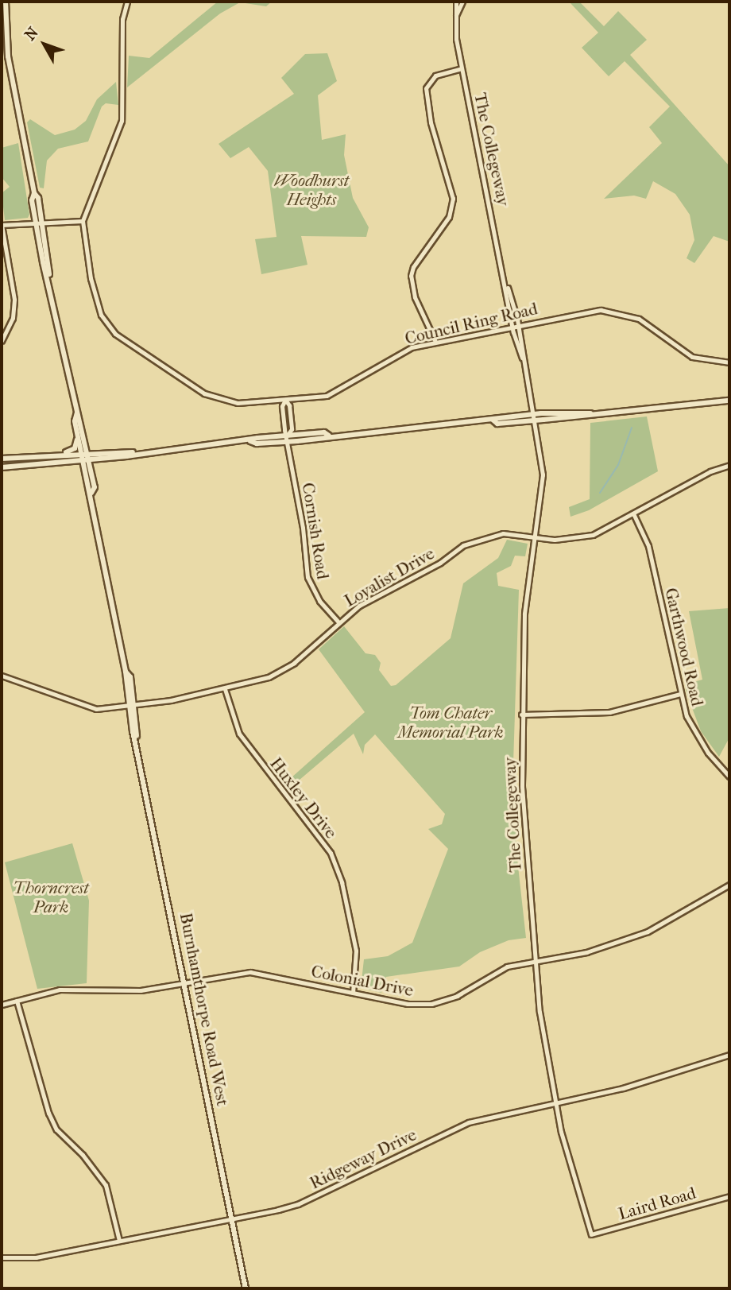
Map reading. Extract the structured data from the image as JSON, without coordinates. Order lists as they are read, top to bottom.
{
  "streets": {
    "main road": ["Burnhamthorpe Road West"],
    "street": [
      "The Collegeway",
      "Council Ring Road",
      "Cornish Road",
      "Loyalist Drive",
      "Garthwood Road",
      "Huxley Drive",
      "Colonial Drive",
      "Ridgeway Drive",
      "Laird Road"
    ]
  },
  "crossings": [
    ["The Collegeway", "Council Ring Road"],
    ["The Collegeway", "Loyalist Drive"],
    ["The Collegeway", "Colonial Drive"],
    ["The Collegeway", "Ridgeway Drive"],
    ["The Collegeway", "Laird Road"],
    ["Council Ring Road", "Cornish Road"],
    ["Cornish Road", "Loyalist Drive"],
    ["Loyalist Drive", "Garthwood Road"],
    ["Loyalist Drive", "Huxley Drive"],
    ["Loyalist Drive", "Burnhamthorpe Road West"],
    ["Huxley Drive", "Colonial Drive"],
    ["Colonial Drive", "Burnhamthorpe Road West"],
    ["Burnhamthorpe Road West", "Ridgeway Drive"]
  ],
  "parks": ["Woodhurst Heights", "Tom Chater Memorial Park", "Thorncrest Park"],
  "north": "top left"
}
